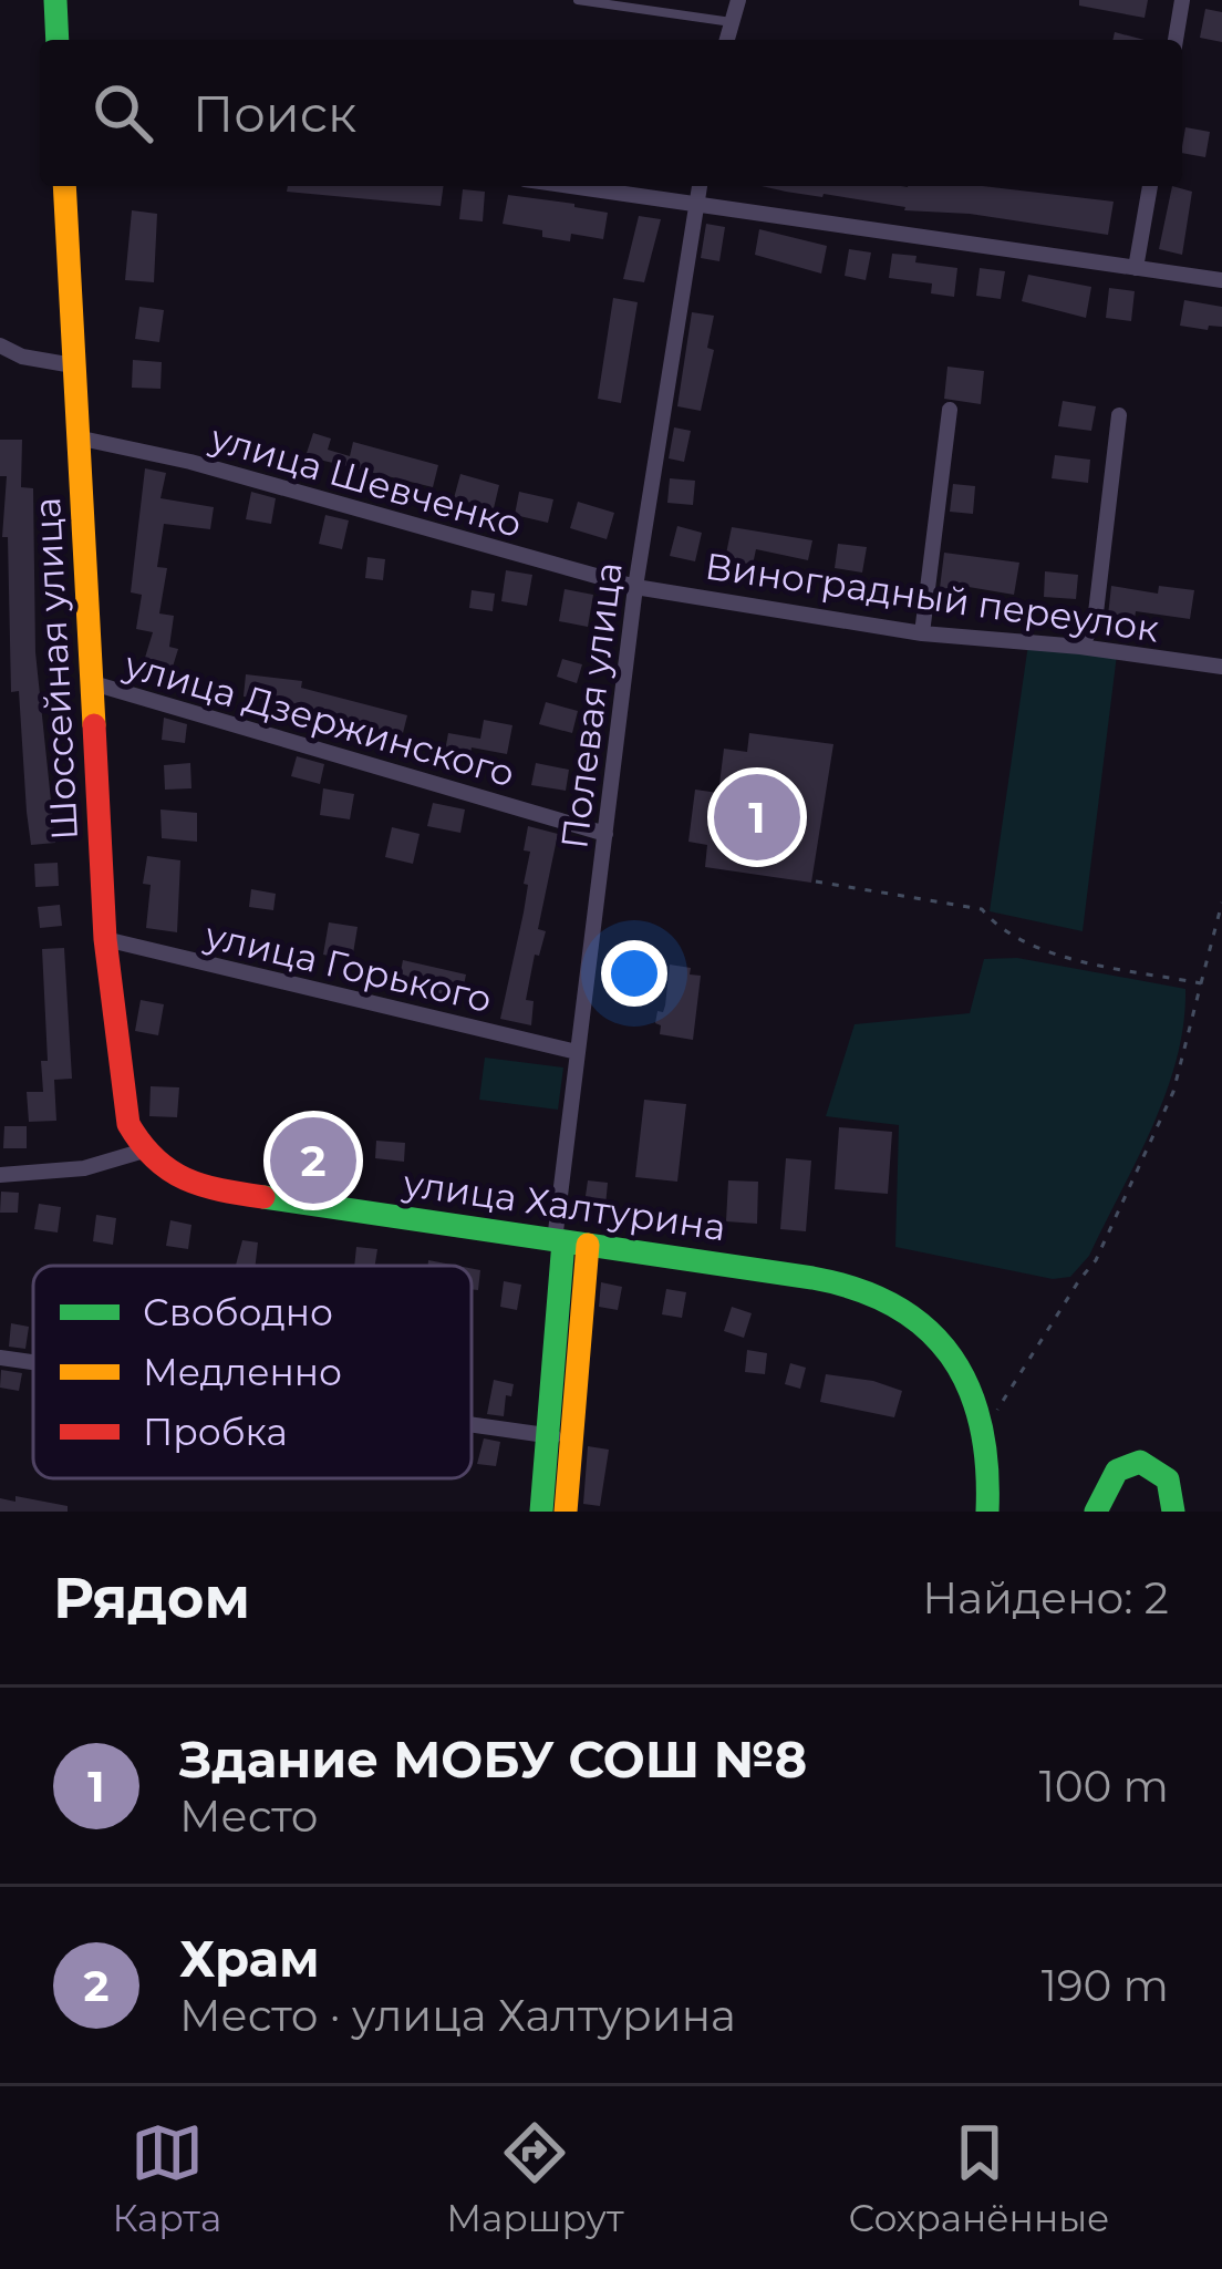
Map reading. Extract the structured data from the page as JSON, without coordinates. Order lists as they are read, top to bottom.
{
  "streets": {
    "main road": ["Шоссейная улица", "улица Халтурина"],
    "street": [
      "улица Шевченко",
      "Виноградный переулок",
      "Полевая улица",
      "улица Дзержинского",
      "улица Горького"
    ]
  },
  "crossings": [
    ["улица Шевченко", "Виноградный переулок"],
    ["улица Шевченко", "Шоссейная улица"],
    ["улица Шевченко", "Полевая улица"],
    ["Виноградный переулок", "Полевая улица"],
    ["Шоссейная улица", "улица Дзержинского"],
    ["Шоссейная улица", "улица Горького"],
    ["Шоссейная улица", "улица Халтурина"],
    ["Полевая улица", "улица Дзержинского"],
    ["Полевая улица", "улица Горького"],
    ["Полевая улица", "улица Халтурина"]
  ],
  "legend": ["Свободно", "Медленно", "Пробка"],
  "page": {
    "search": "Поиск",
    "pins": ["1", "2"],
    "heading": ["Рядом", "Найдено: 2"],
    "list": [
      {
        "mark": "1",
        "name": "Здание МОБУ СОШ №8",
        "note": "Место",
        "value": "100 m"
      },
      {
        "mark": "2",
        "name": "Храм",
        "note": "Место · улица Халтурина",
        "value": "190 m"
      }
    ],
    "nav": ["Карта", "Маршрут", "Сохранённые"]
  }
}
